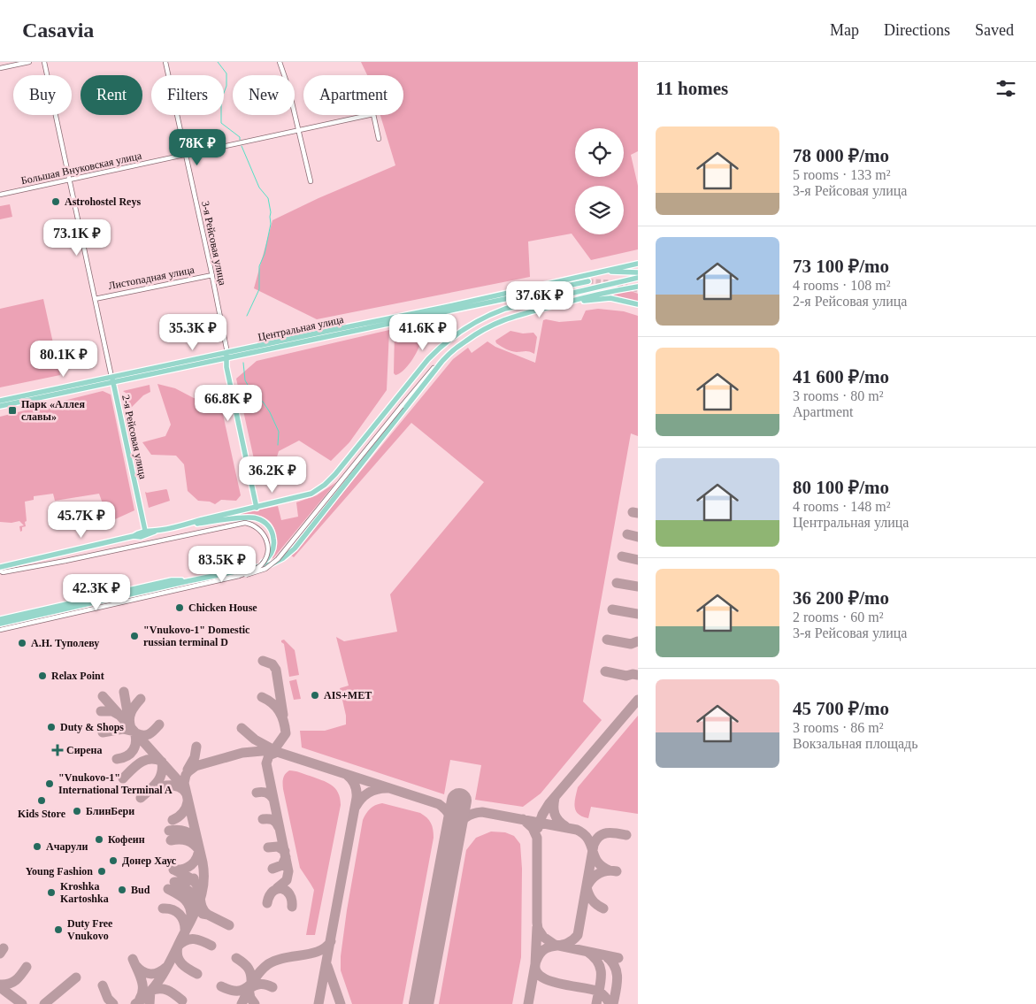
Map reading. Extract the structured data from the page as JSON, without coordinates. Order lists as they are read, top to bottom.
{
  "streets": {
    "main road": ["3-я Рейсовая улица", "Центральная улица", "2-я Рейсовая улица"],
    "street": ["Большая Внуковская улица", "Листопадная улица"]
  },
  "crossings": [
    ["Большая Внуковская улица", "3-я Рейсовая улица"],
    ["Большая Внуковская улица", "2-я Рейсовая улица"],
    ["3-я Рейсовая улица", "Листопадная улица"],
    ["3-я Рейсовая улица", "Центральная улица"],
    ["Листопадная улица", "2-я Рейсовая улица"],
    ["Центральная улица", "2-я Рейсовая улица"]
  ],
  "places": {
    "other": [
      "Astrohostel Reys",
      "Chicken House",
      "\"Vnukovo-1\" Domestic russian terminal D",
      "А.Н. Туполеву",
      "Relax Point",
      "AIS+MET",
      "Duty & Shops",
      "\"Vnukovo-1\" International Terminal A",
      "Kids Store",
      "БлинБери",
      "Кофеин",
      "Ачарули",
      "Донер Хаус",
      "Young Fashion",
      "Bud",
      "Kroshka Kartoshka",
      "Duty Free Vnukovo"
    ],
    "transit": ["Парк «Аллея славы»"],
    "health": ["Сирена"]
  },
  "page": {
    "header": "Casavia",
    "nav": ["Map", "Directions", "Saved"],
    "heading": "11 homes",
    "chip": [
      "Buy",
      "Rent",
      "Filters",
      "New",
      "Apartment"
    ],
    "list": [
      {
        "name": "78 000 ₽/mo",
        "note": "5 rooms · 133 m² · 3-я Рейсовая улица"
      },
      {
        "name": "73 100 ₽/mo",
        "note": "4 rooms · 108 m² · 2-я Рейсовая улица"
      },
      {
        "name": "41 600 ₽/mo",
        "note": "3 rooms · 80 m² · Apartment"
      },
      {
        "name": "80 100 ₽/mo",
        "note": "4 rooms · 148 m² · Центральная улица"
      },
      {
        "name": "36 200 ₽/mo",
        "note": "2 rooms · 60 m² · 3-я Рейсовая улица"
      },
      {
        "name": "45 700 ₽/mo",
        "note": "3 rooms · 86 m² · Вокзальная площадь"
      }
    ],
    "price": [
      "78K ₽",
      "73.1K ₽",
      "37.6K ₽",
      "35.3K ₽",
      "41.6K ₽",
      "80.1K ₽",
      "66.8K ₽",
      "36.2K ₽",
      "45.7K ₽",
      "83.5K ₽",
      "42.3K ₽"
    ]
  }
}
